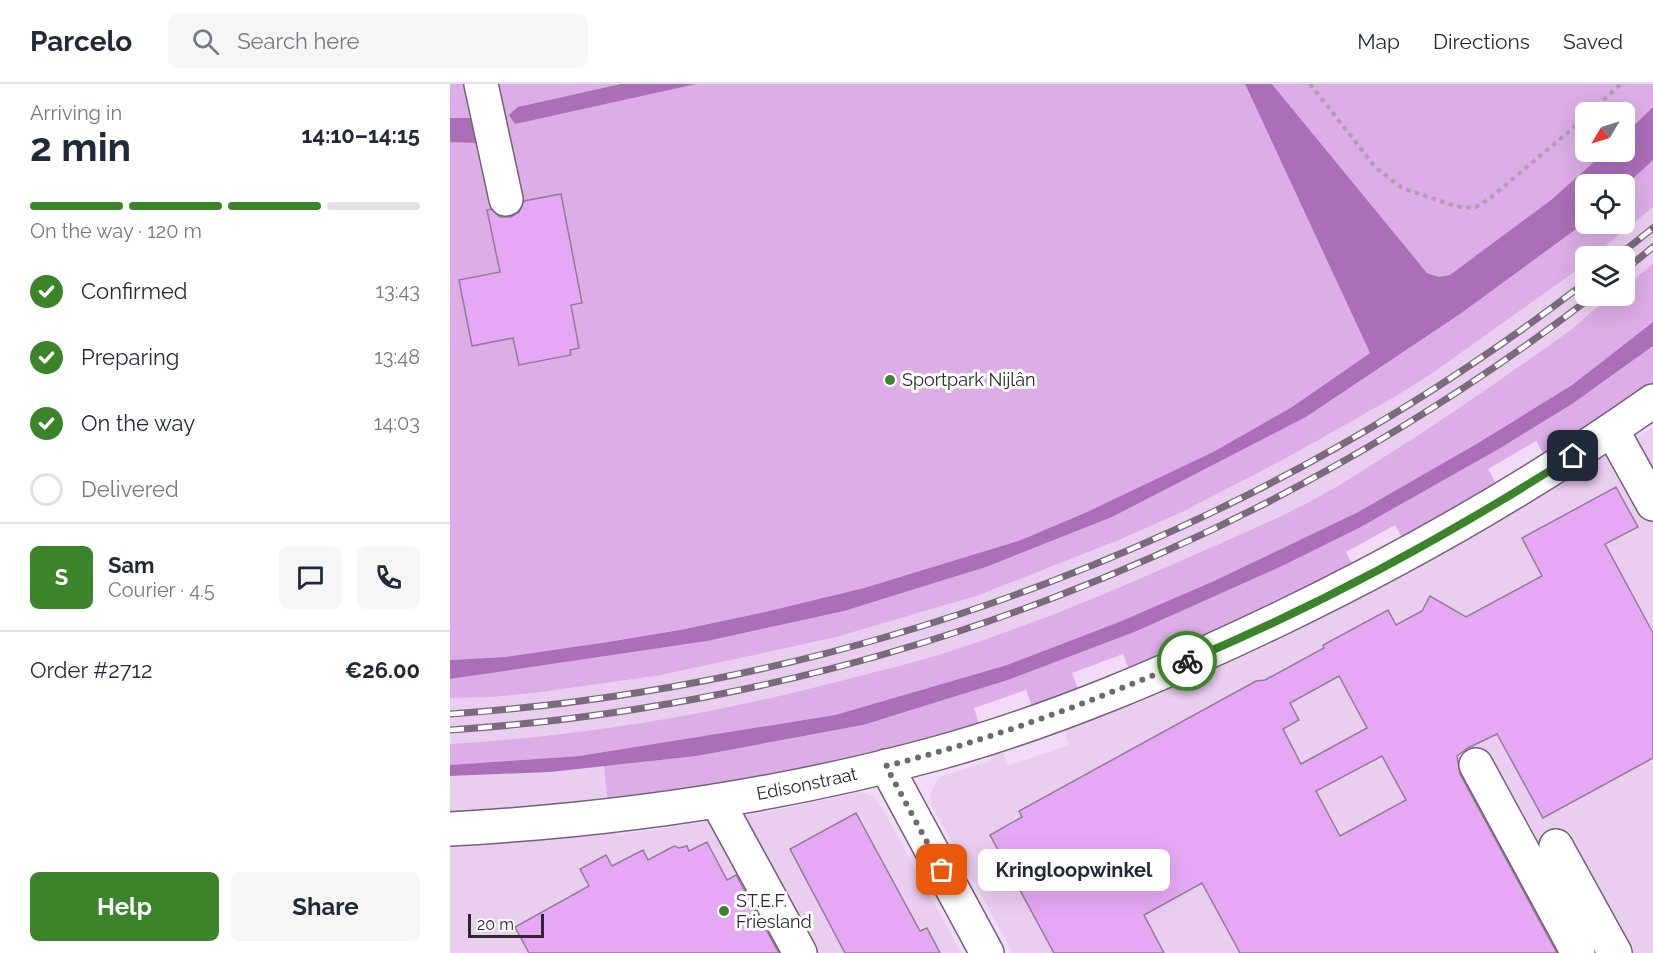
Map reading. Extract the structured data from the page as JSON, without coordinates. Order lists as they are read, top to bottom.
{
  "streets": {
    "street": ["Edisonstraat"]
  },
  "places": ["Sportpark Nijlân", "Kringloopwinkel", "ST.E.F. Friesland"],
  "scale_bar": "20 m",
  "north": "bottom left",
  "page": {
    "header": "Parcelo",
    "search": "Search here",
    "nav": ["Map", "Directions", "Saved"],
    "heading": ["2 min", "Arriving in", "14:10–14:15"],
    "panel": [
      "Sam",
      "Courier · 4.5",
      "Order #2712",
      "€26.00"
    ],
    "bar": "On the way · 120 m",
    "list": [
      ["Confirmed", "13:43"],
      ["Preparing", "13:48"],
      ["On the way", "14:03"],
      "Delivered"
    ],
    "round": "S",
    "bubble": "Kringloopwinkel",
    "buttons": ["Help", "Share"],
    "scale": "20 m"
  }
}
